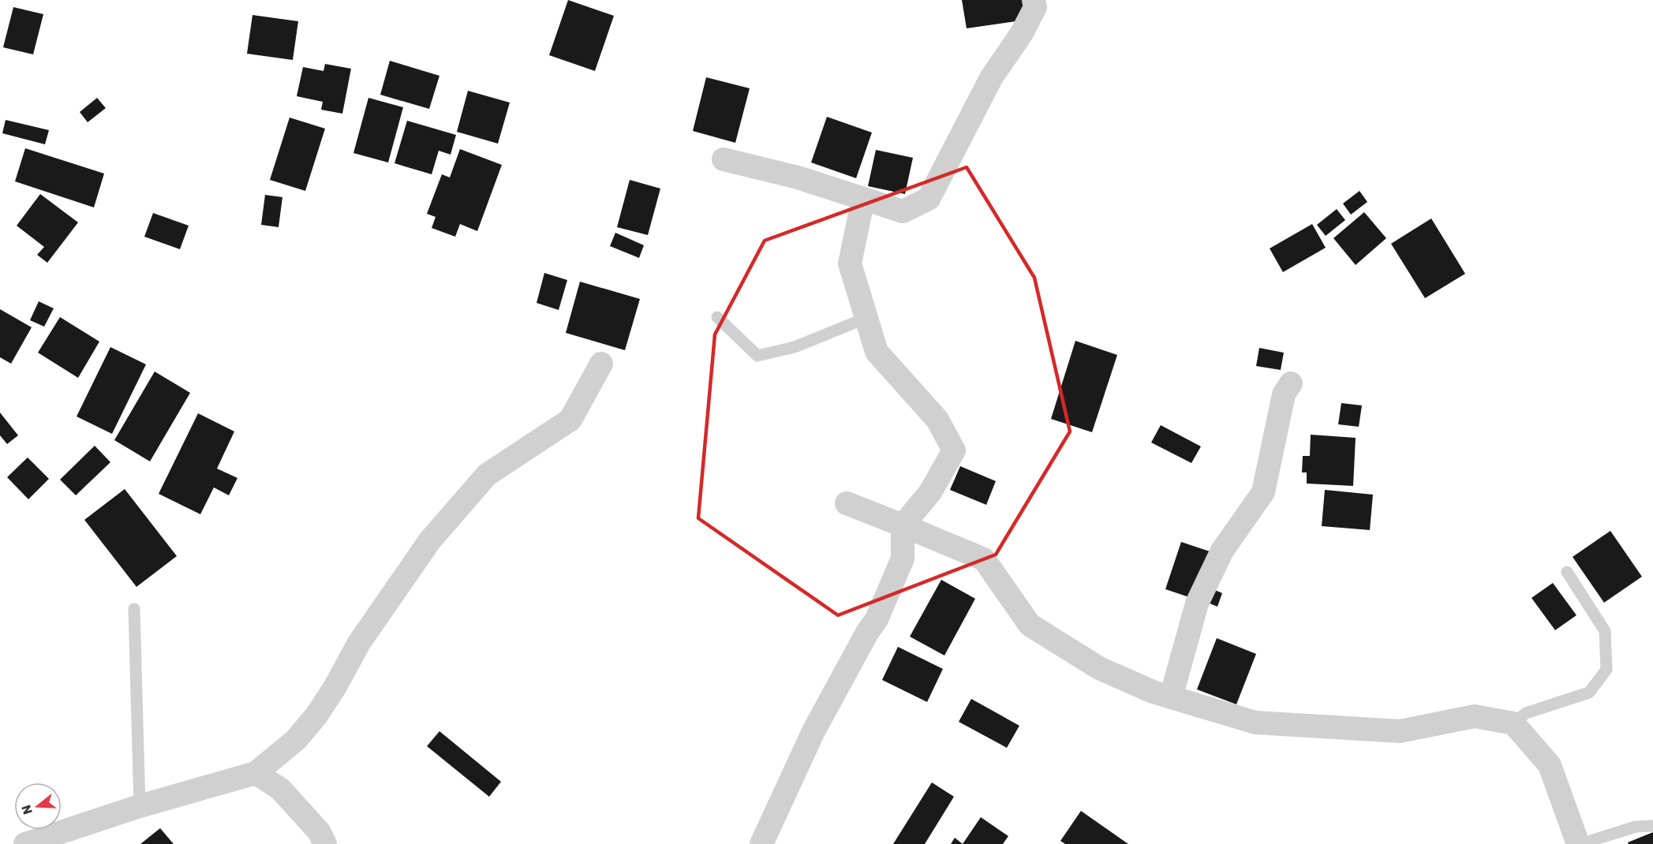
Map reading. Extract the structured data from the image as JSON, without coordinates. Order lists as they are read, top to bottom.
{
  "north": "left"
}
